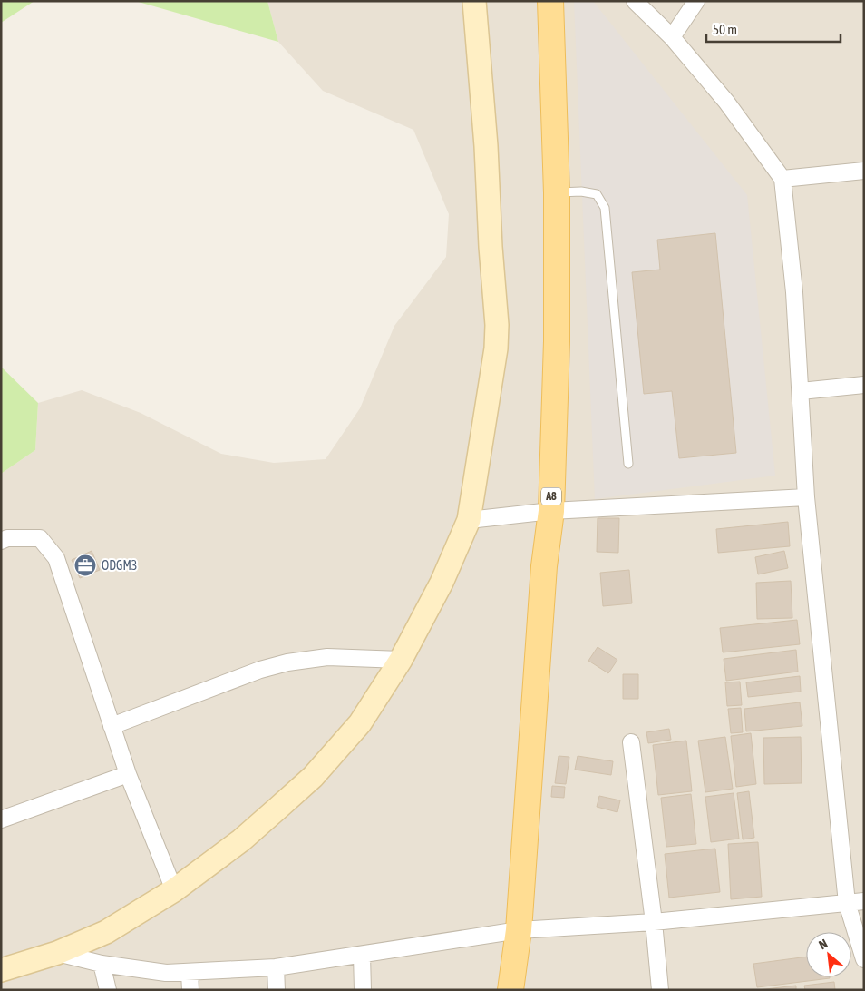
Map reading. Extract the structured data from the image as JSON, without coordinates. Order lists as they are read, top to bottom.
{
  "streets": {
    "main road": ["A8"]
  },
  "places": {
    "office": ["ODGM3"]
  },
  "scale_bar": "50 m",
  "north": "top left"
}
